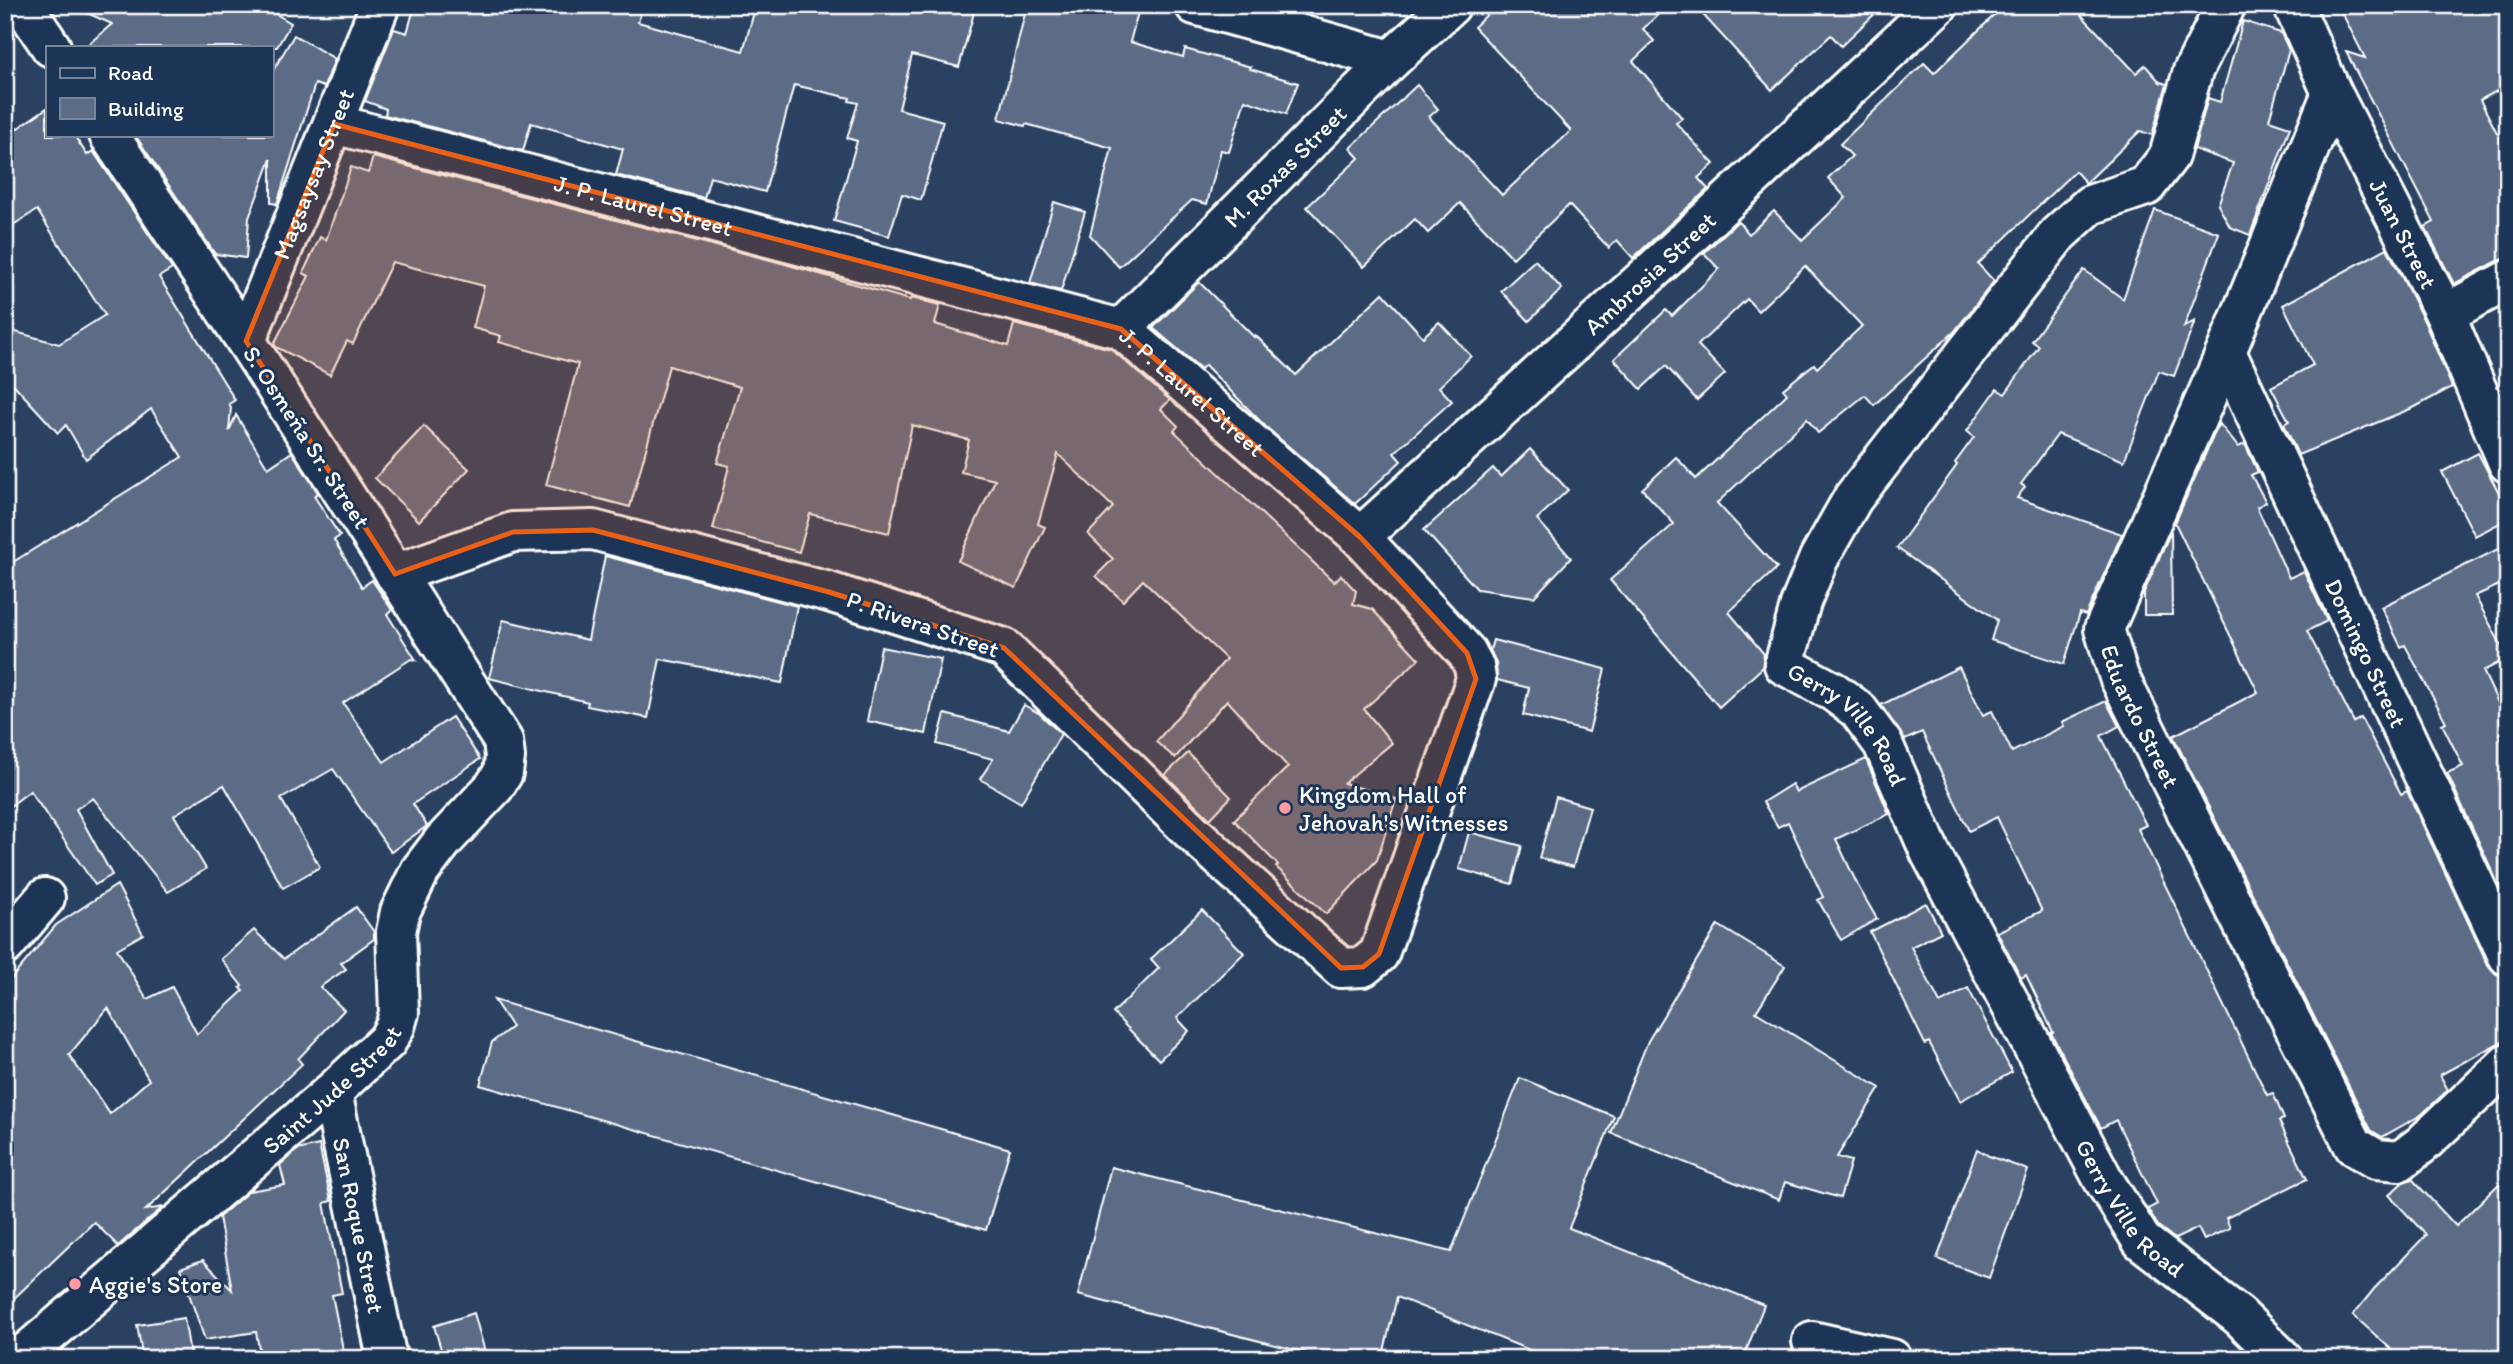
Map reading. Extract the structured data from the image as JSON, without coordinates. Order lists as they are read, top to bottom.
{
  "streets": {
    "street": [
      "M. Roxas Street",
      "Magsaysay Street",
      "J. P. Laurel Street",
      "Juan Street",
      "Ambrosia Street",
      "S. Osmeña Sr. Street",
      "P. Rivera Street",
      "Domingo Street",
      "Eduardo Street",
      "Gerry Ville Road",
      "Saint Jude Street",
      "San Roque Street"
    ]
  },
  "crossings": [
    ["M. Roxas Street", "J. P. Laurel Street"],
    ["Magsaysay Street", "J. P. Laurel Street"],
    ["Magsaysay Street", "S. Osmeña Sr. Street"],
    ["J. P. Laurel Street", "Ambrosia Street"],
    ["J. P. Laurel Street", "P. Rivera Street"],
    ["Juan Street", "Eduardo Street"],
    ["S. Osmeña Sr. Street", "P. Rivera Street"],
    ["S. Osmeña Sr. Street", "Saint Jude Street"],
    ["Domingo Street", "Eduardo Street"],
    ["Saint Jude Street", "San Roque Street"]
  ],
  "places": ["Kingdom Hall of Jehovah's Witnesses", "Aggie's Store"],
  "legend": ["Road", "Building"]
}
